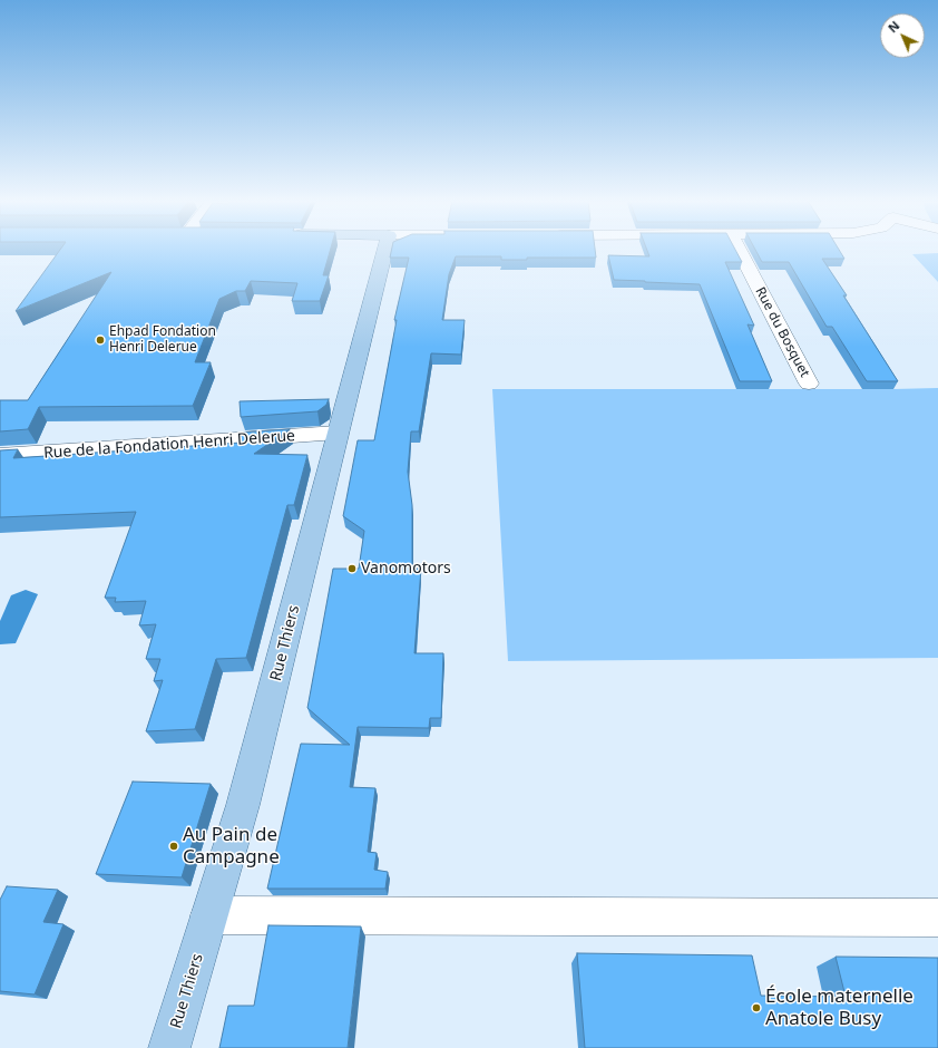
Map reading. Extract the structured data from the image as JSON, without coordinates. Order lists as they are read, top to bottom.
{
  "streets": {
    "main road": ["Rue Thiers"],
    "street": ["Rue du Bosquet", "Rue de la Fondation Henri Delerue"]
  },
  "crossings": [
    ["Rue de la Fondation Henri Delerue", "Rue Thiers"]
  ],
  "places": [
    "Ehpad Fondation Henri Delerue",
    "Vanomotors",
    "Au Pain de Campagne",
    "École maternelle Anatole Busy"
  ],
  "north": "top left"
}
